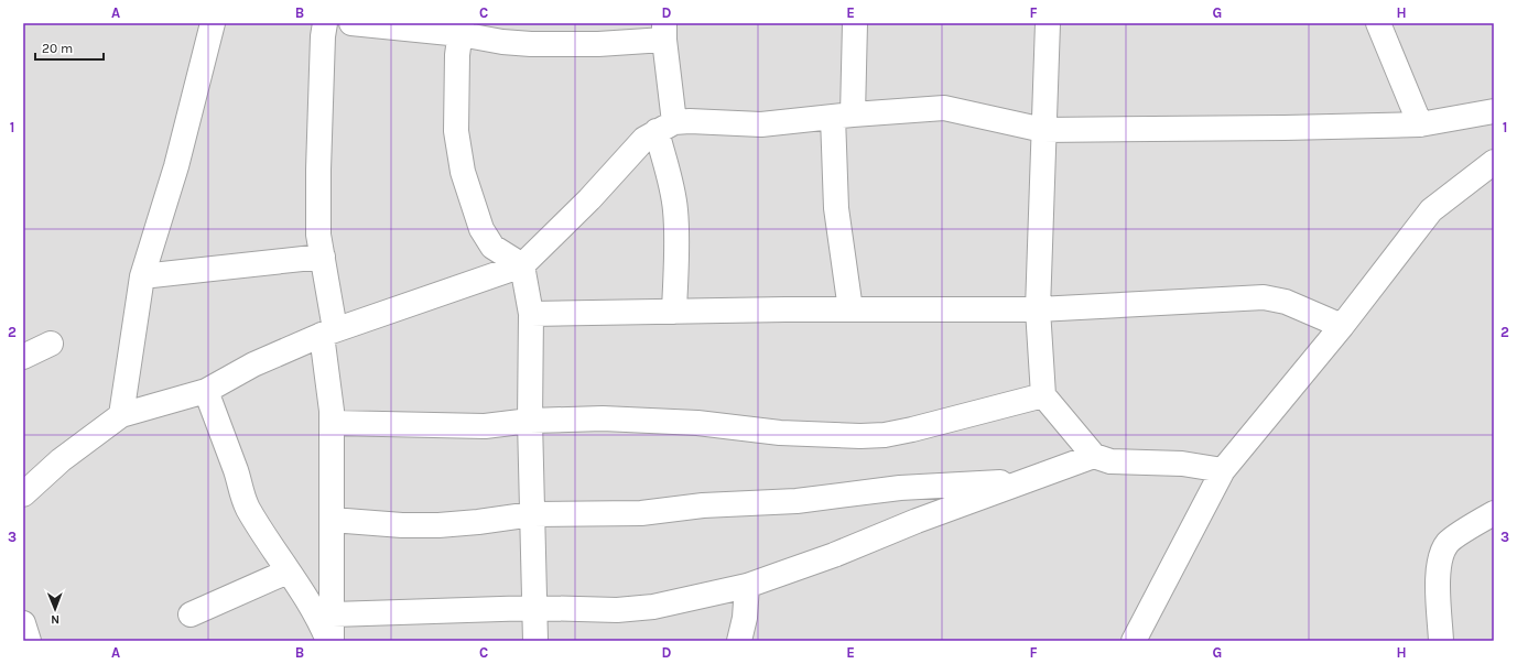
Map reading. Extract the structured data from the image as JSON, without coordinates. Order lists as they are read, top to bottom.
{
  "scale_bar": "20 m",
  "north": "bottom",
  "grid": {
    "columns": [
      "A",
      "B",
      "C",
      "D",
      "E",
      "F",
      "G",
      "H"
    ],
    "rows": ["1", "2", "3"]
  }
}
